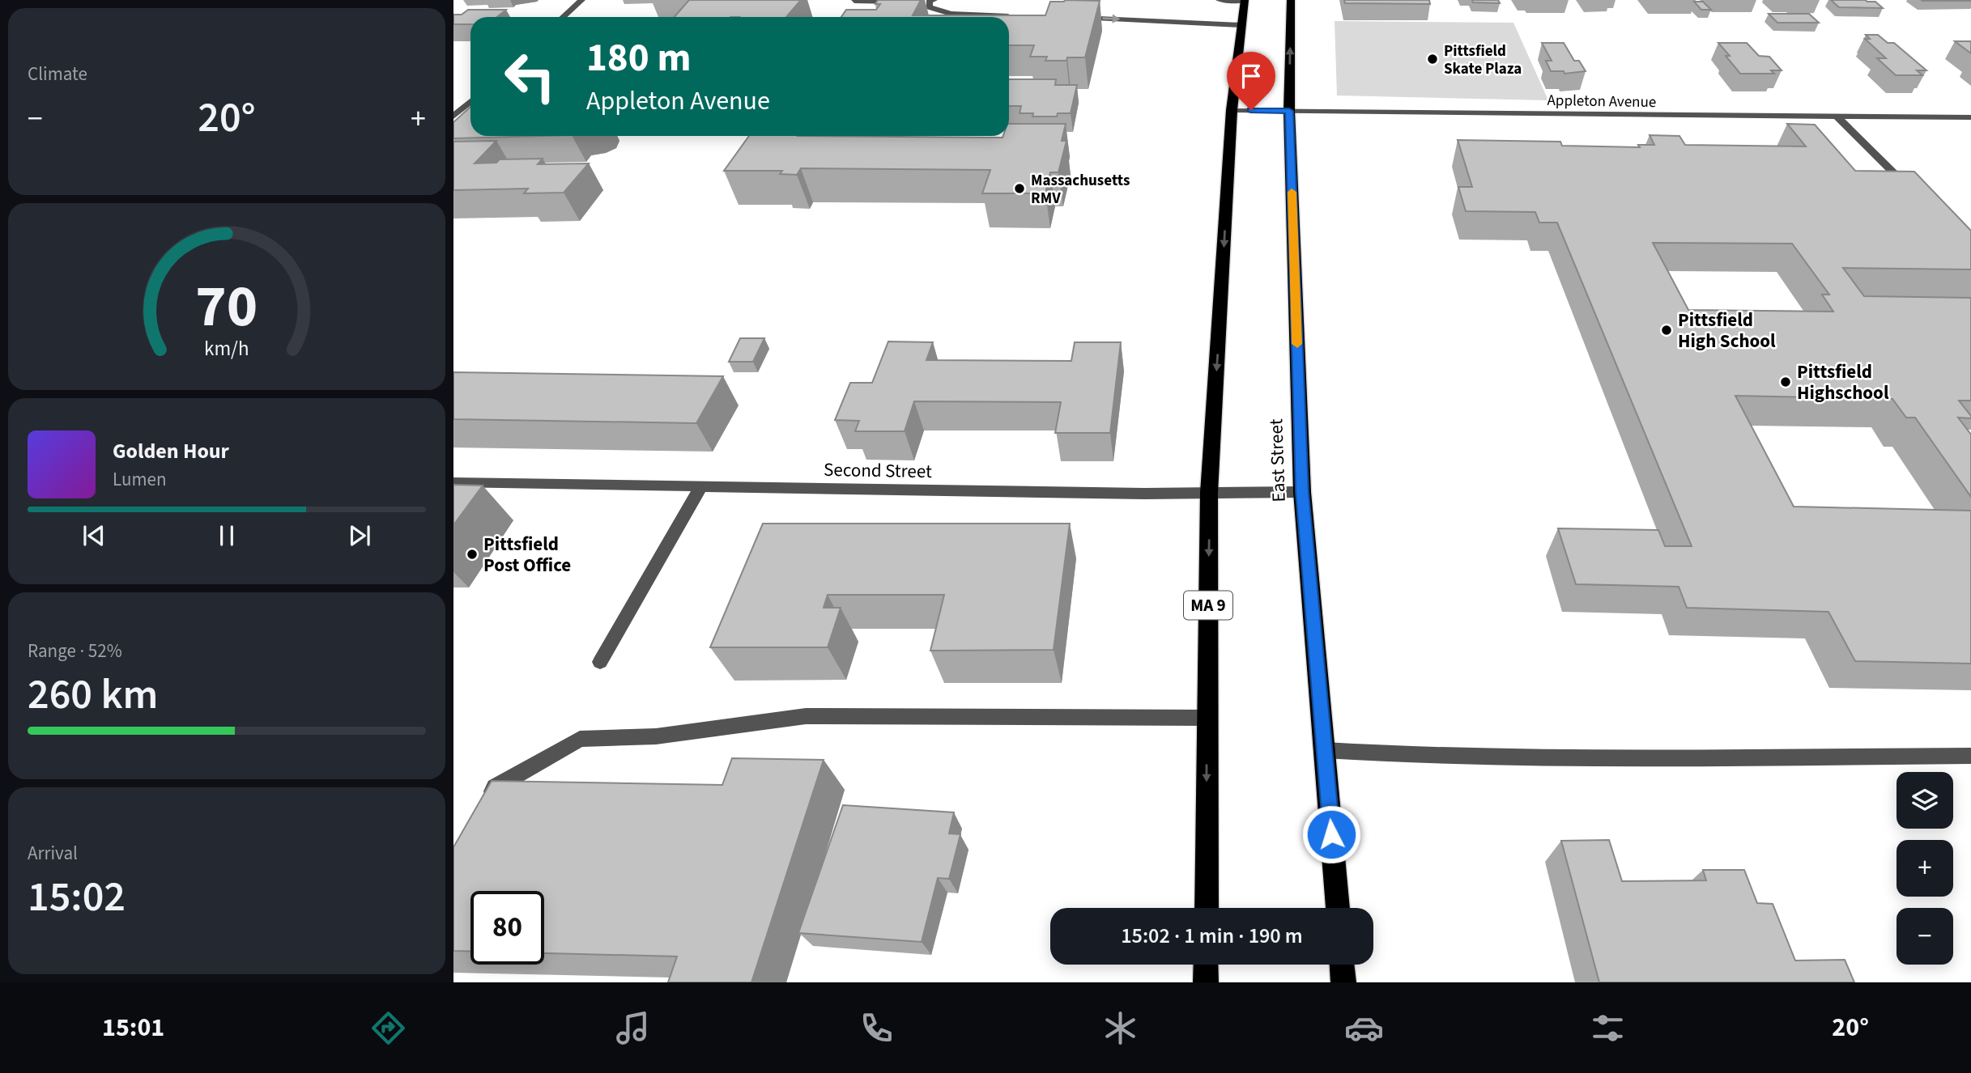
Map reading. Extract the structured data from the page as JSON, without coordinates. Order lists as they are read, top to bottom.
{
  "streets": {
    "highway": ["East Street", "MA 9"],
    "street": ["Appleton Avenue", "Second Street"]
  },
  "crossings": [
    ["Appleton Avenue", "East Street"],
    ["Appleton Avenue", "MA 9"],
    ["East Street", "Second Street"],
    ["Second Street", "MA 9"]
  ],
  "places": [
    "Pittsfield Skate Plaza",
    "Massachusetts RMV",
    "Pittsfield High School",
    "Pittsfield Highschool",
    "Pittsfield Post Office"
  ],
  "page": {
    "tile": [
      "Climate",
      ["Range · 52%", "260 km"],
      ["Arrival", "15:02"]
    ],
    "turn": ["180 m", "Appleton Avenue"],
    "heat": ["−", "20°", "+"],
    "song": ["Golden Hour", "Lumen"],
    "map_buttons": ["+", "−"],
    "limit": "80",
    "trip": "15:02 · 1 min · 190 m",
    "tabs": ["15:01", "20°"],
    "gauge": ["70", "km/h"]
  }
}
